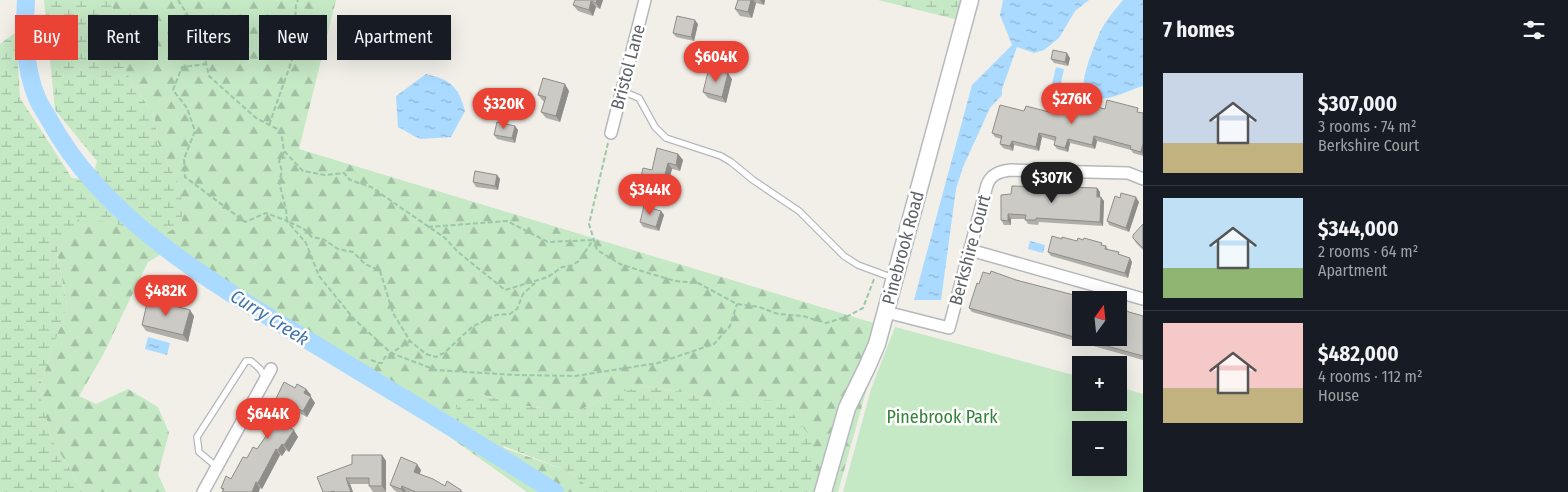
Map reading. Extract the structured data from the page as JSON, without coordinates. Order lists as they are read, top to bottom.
{
  "streets": {
    "street": ["Bristol Lane", "Pinebrook Road", "Berkshire Court"]
  },
  "crossings": [
    ["Pinebrook Road", "Berkshire Court"]
  ],
  "water": ["Curry Creek"],
  "parks": ["Pinebrook Park"],
  "north": "top",
  "page": {
    "heading": "7 homes",
    "chip": [
      "Buy",
      "Rent",
      "Filters",
      "New",
      "Apartment"
    ],
    "price": [
      "$604K",
      "$276K",
      "$320K",
      "$307K",
      "$344K",
      "$482K",
      "$644K"
    ],
    "list": [
      {
        "name": "$307,000",
        "note": "3 rooms · 74 m² · Berkshire Court"
      },
      {
        "name": "$344,000",
        "note": "2 rooms · 64 m² · Apartment"
      },
      {
        "name": "$482,000",
        "note": "4 rooms · 112 m² · House"
      }
    ],
    "map_buttons": ["+", "−"]
  }
}
